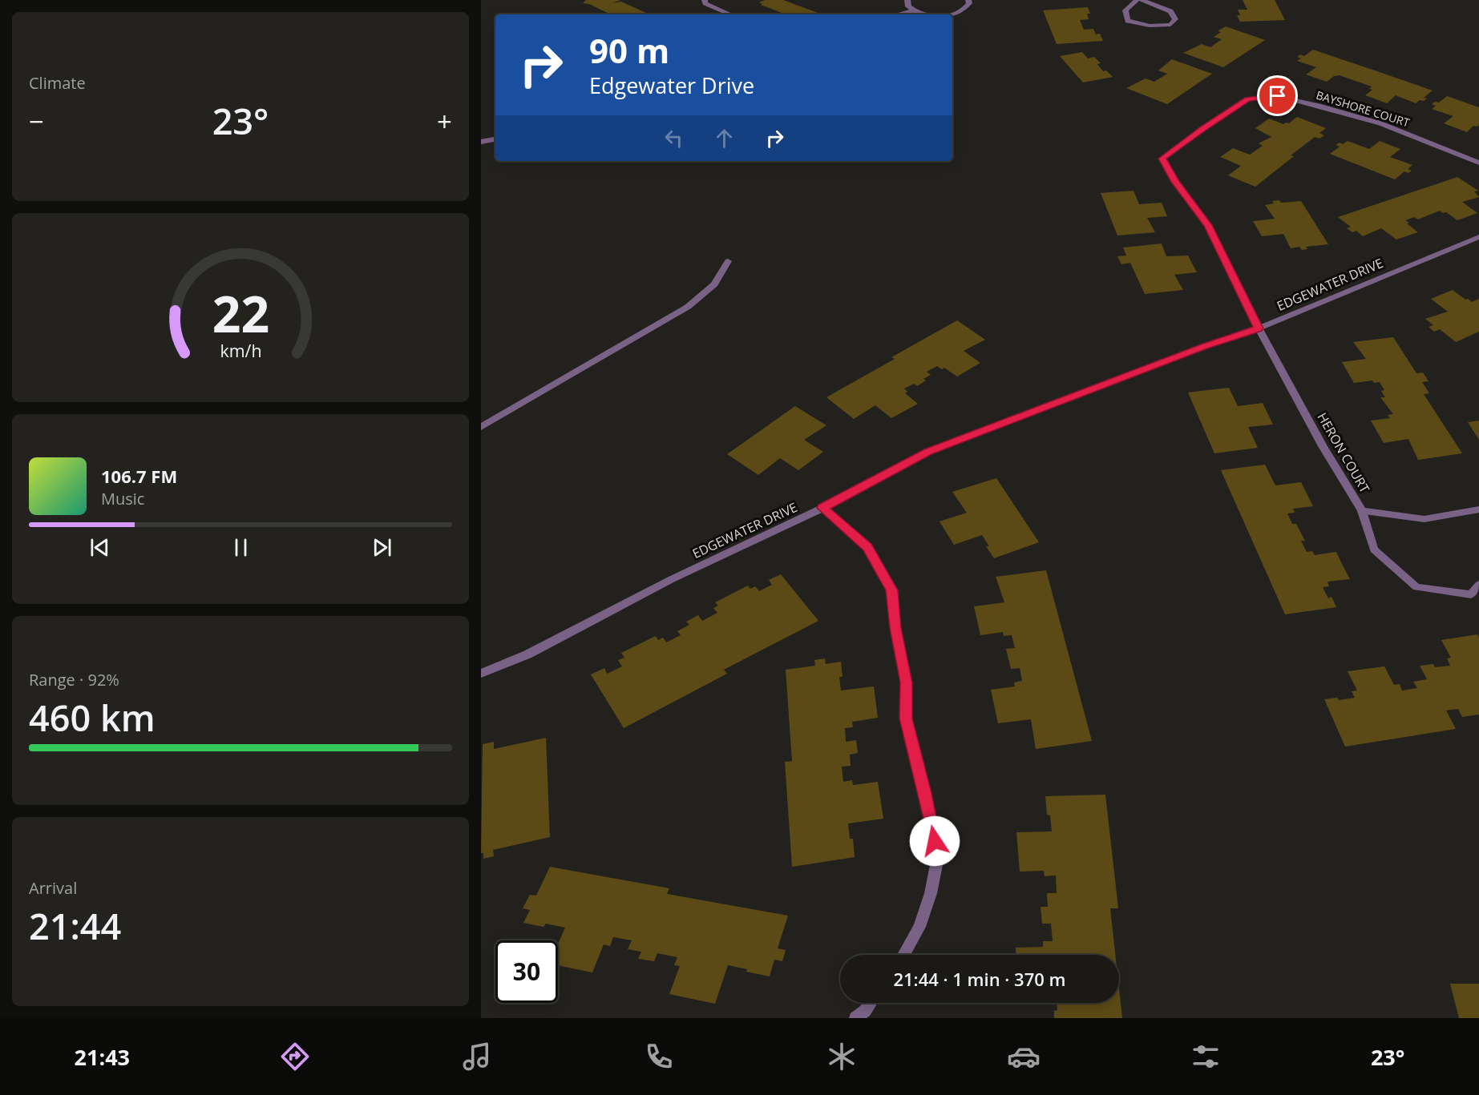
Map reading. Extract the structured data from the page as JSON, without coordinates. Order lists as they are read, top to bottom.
{
  "streets": {
    "street": ["BAYSHORE COURT", "EDGEWATER DRIVE", "HERON COURT"]
  },
  "crossings": [
    ["BAYSHORE COURT", "EDGEWATER DRIVE"],
    ["BAYSHORE COURT", "HERON COURT"],
    ["EDGEWATER DRIVE", "HERON COURT"]
  ],
  "page": {
    "tile": [
      "Climate",
      ["Range · 92%", "460 km"],
      ["Arrival", "21:44"]
    ],
    "turn": ["90 m", "Edgewater Drive"],
    "heat": ["−", "23°", "+"],
    "song": ["106.7 FM", "Music"],
    "limit": "30",
    "trip": "21:44 · 1 min · 370 m",
    "tabs": ["21:43", "23°"],
    "gauge": ["22", "km/h"]
  }
}
